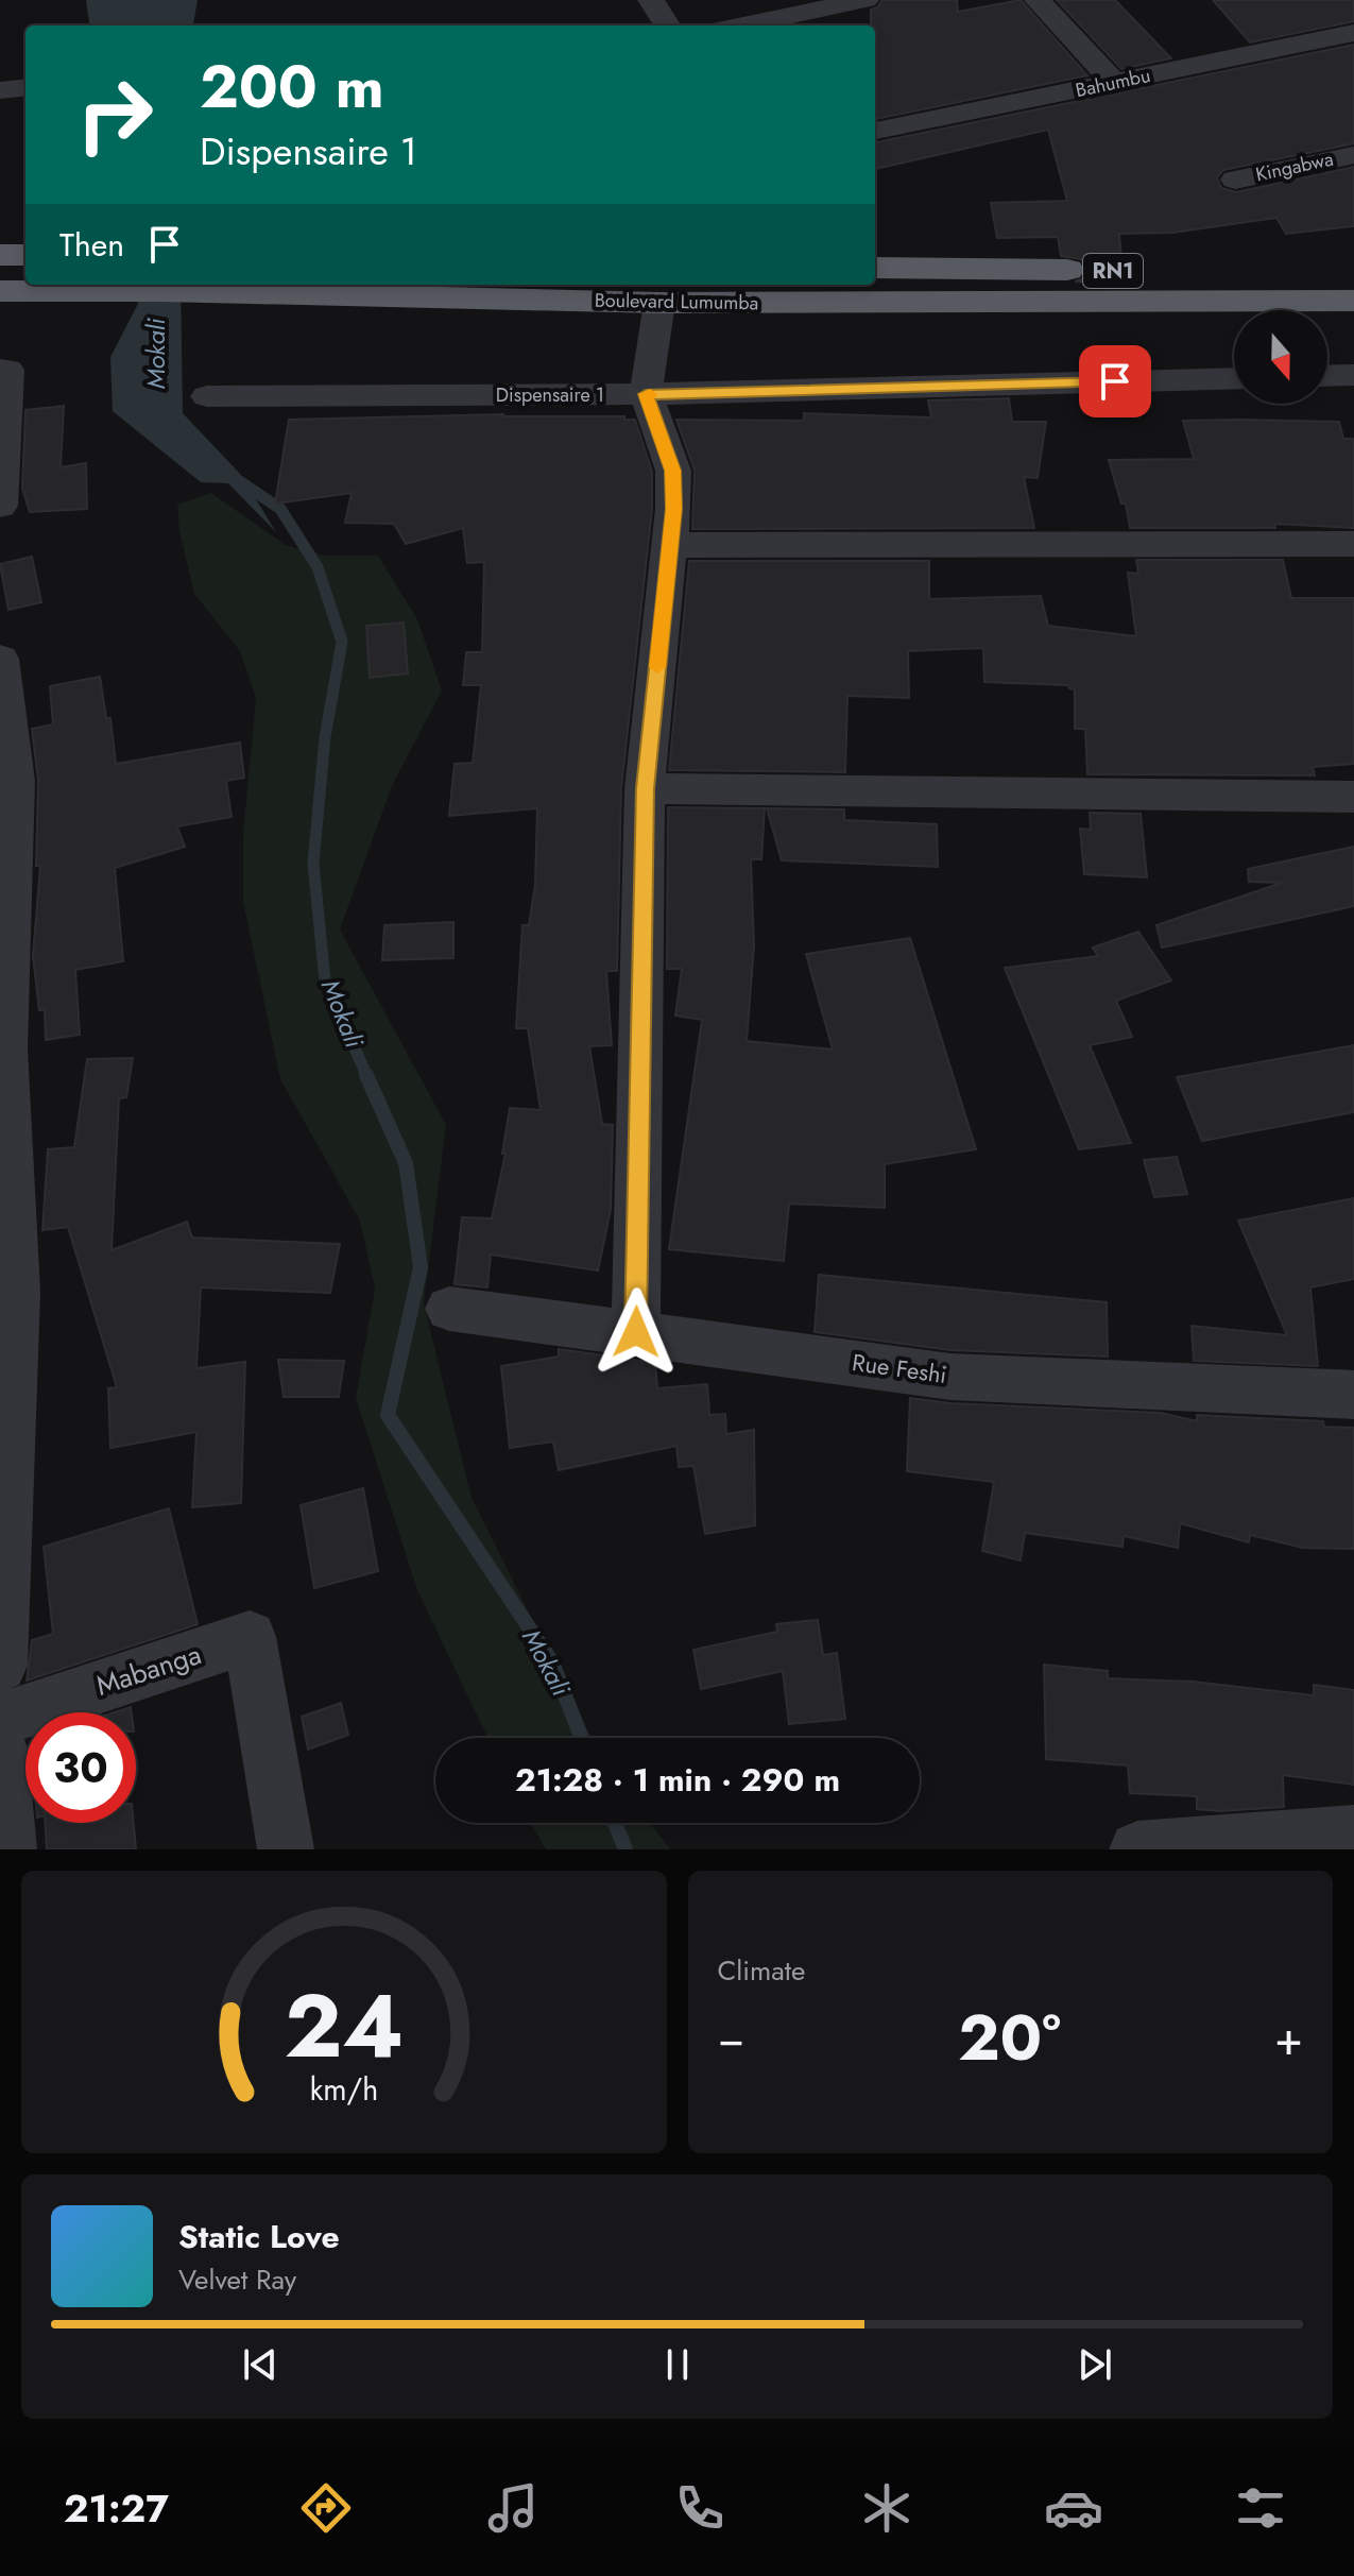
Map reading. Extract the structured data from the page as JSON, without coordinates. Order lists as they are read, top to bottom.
{
  "streets": {
    "highway": ["RN1", "Boulevard Lumumba"],
    "street": [
      "Bahumbu",
      "Kingabwa",
      "Dispensaire 1",
      "Rue Feshi",
      "Mabanga"
    ]
  },
  "water": ["Mokali"],
  "north": "bottom",
  "page": {
    "turn": ["200 m", "Dispensaire 1"],
    "then": "Then",
    "limit": "30",
    "trip": "21:28 · 1 min · 290 m",
    "tile": "Climate",
    "heat": ["−", "20°", "+"],
    "song": ["Static Love", "Velvet Ray"],
    "tabs": "21:27",
    "gauge": ["24", "km/h"]
  }
}
